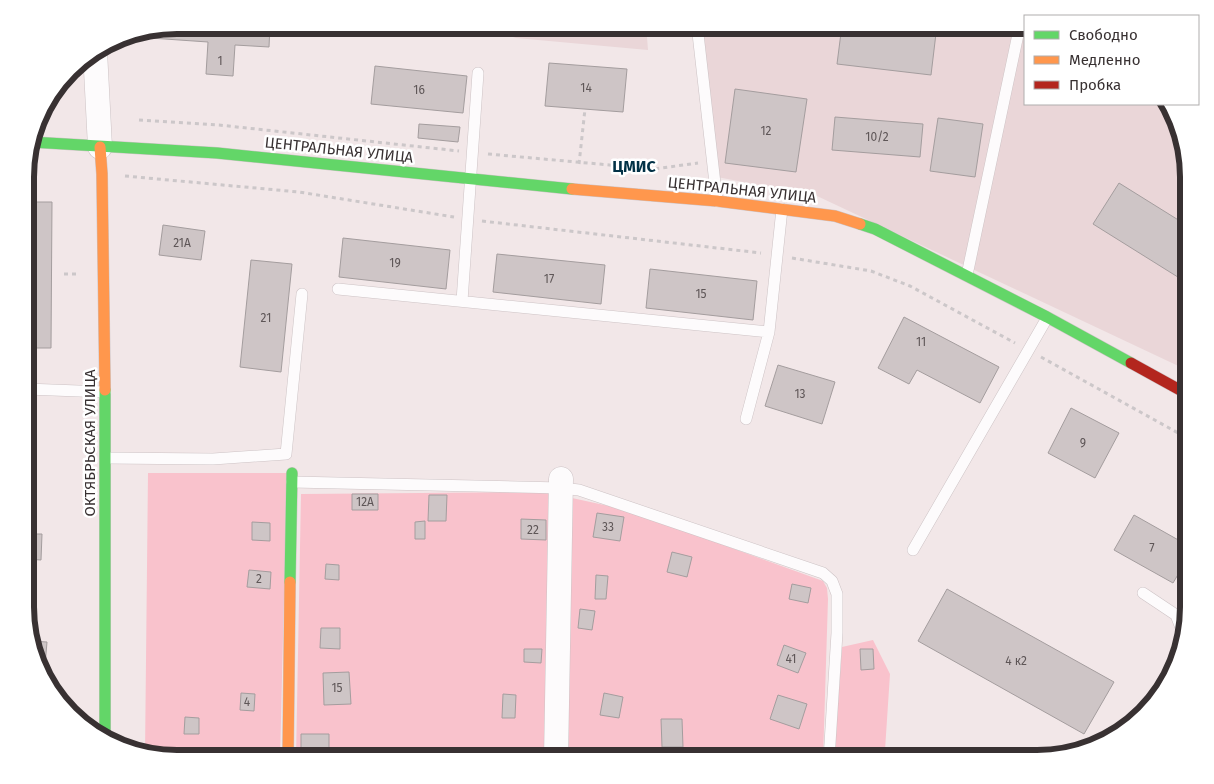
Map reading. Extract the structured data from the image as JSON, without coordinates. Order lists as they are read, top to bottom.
{
  "streets": {
    "street": ["ЦЕНТРАЛЬНАЯ УЛИЦА", "ОКТЯБРЬСКАЯ УЛИЦА"]
  },
  "crossings": [
    ["ЦЕНТРАЛЬНАЯ УЛИЦА", "ОКТЯБРЬСКАЯ УЛИЦА"]
  ],
  "districts": ["ЦМИС"],
  "house_numbers": [
    "1",
    "14",
    "16",
    "12",
    "10/2",
    "21А",
    "19",
    "17",
    "15",
    "21",
    "11",
    "13",
    "9",
    "12А",
    "33",
    "22",
    "7",
    "2",
    "41",
    "4 к2",
    "15",
    "4"
  ],
  "legend": ["Свободно", "Медленно", "Пробка"]
}
